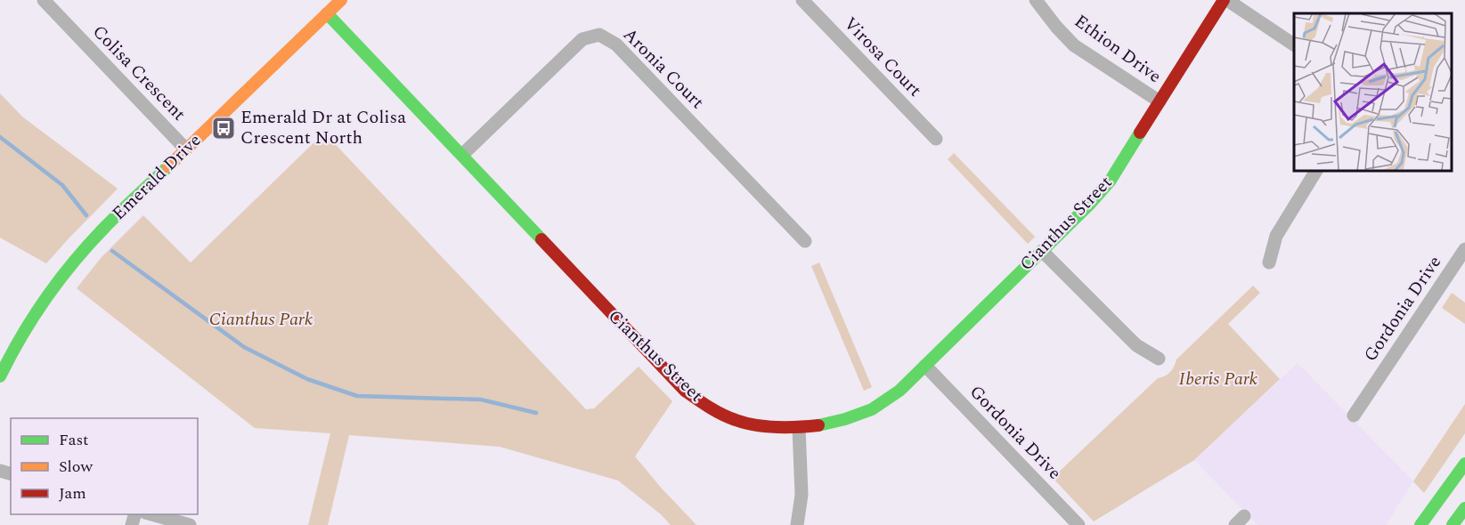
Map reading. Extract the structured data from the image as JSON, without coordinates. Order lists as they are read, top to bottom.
{
  "streets": {
    "main road": ["Emerald Drive", "Cianthus Street"],
    "street": [
      "Ethion Drive",
      "Virosa Court",
      "Aronia Court",
      "Colisa Crescent",
      "Gordonia Drive"
    ]
  },
  "crossings": [
    ["Ethion Drive", "Cianthus Street"],
    ["Aronia Court", "Cianthus Street"],
    ["Colisa Crescent", "Emerald Drive"],
    ["Emerald Drive", "Cianthus Street"],
    ["Cianthus Street", "Gordonia Drive"]
  ],
  "parks": ["Cianthus Park", "Iberis Park"],
  "places": {
    "bus stop": ["Emerald Dr at Colisa Crescent North"]
  },
  "legend": ["Fast", "Slow", "Jam"]
}
